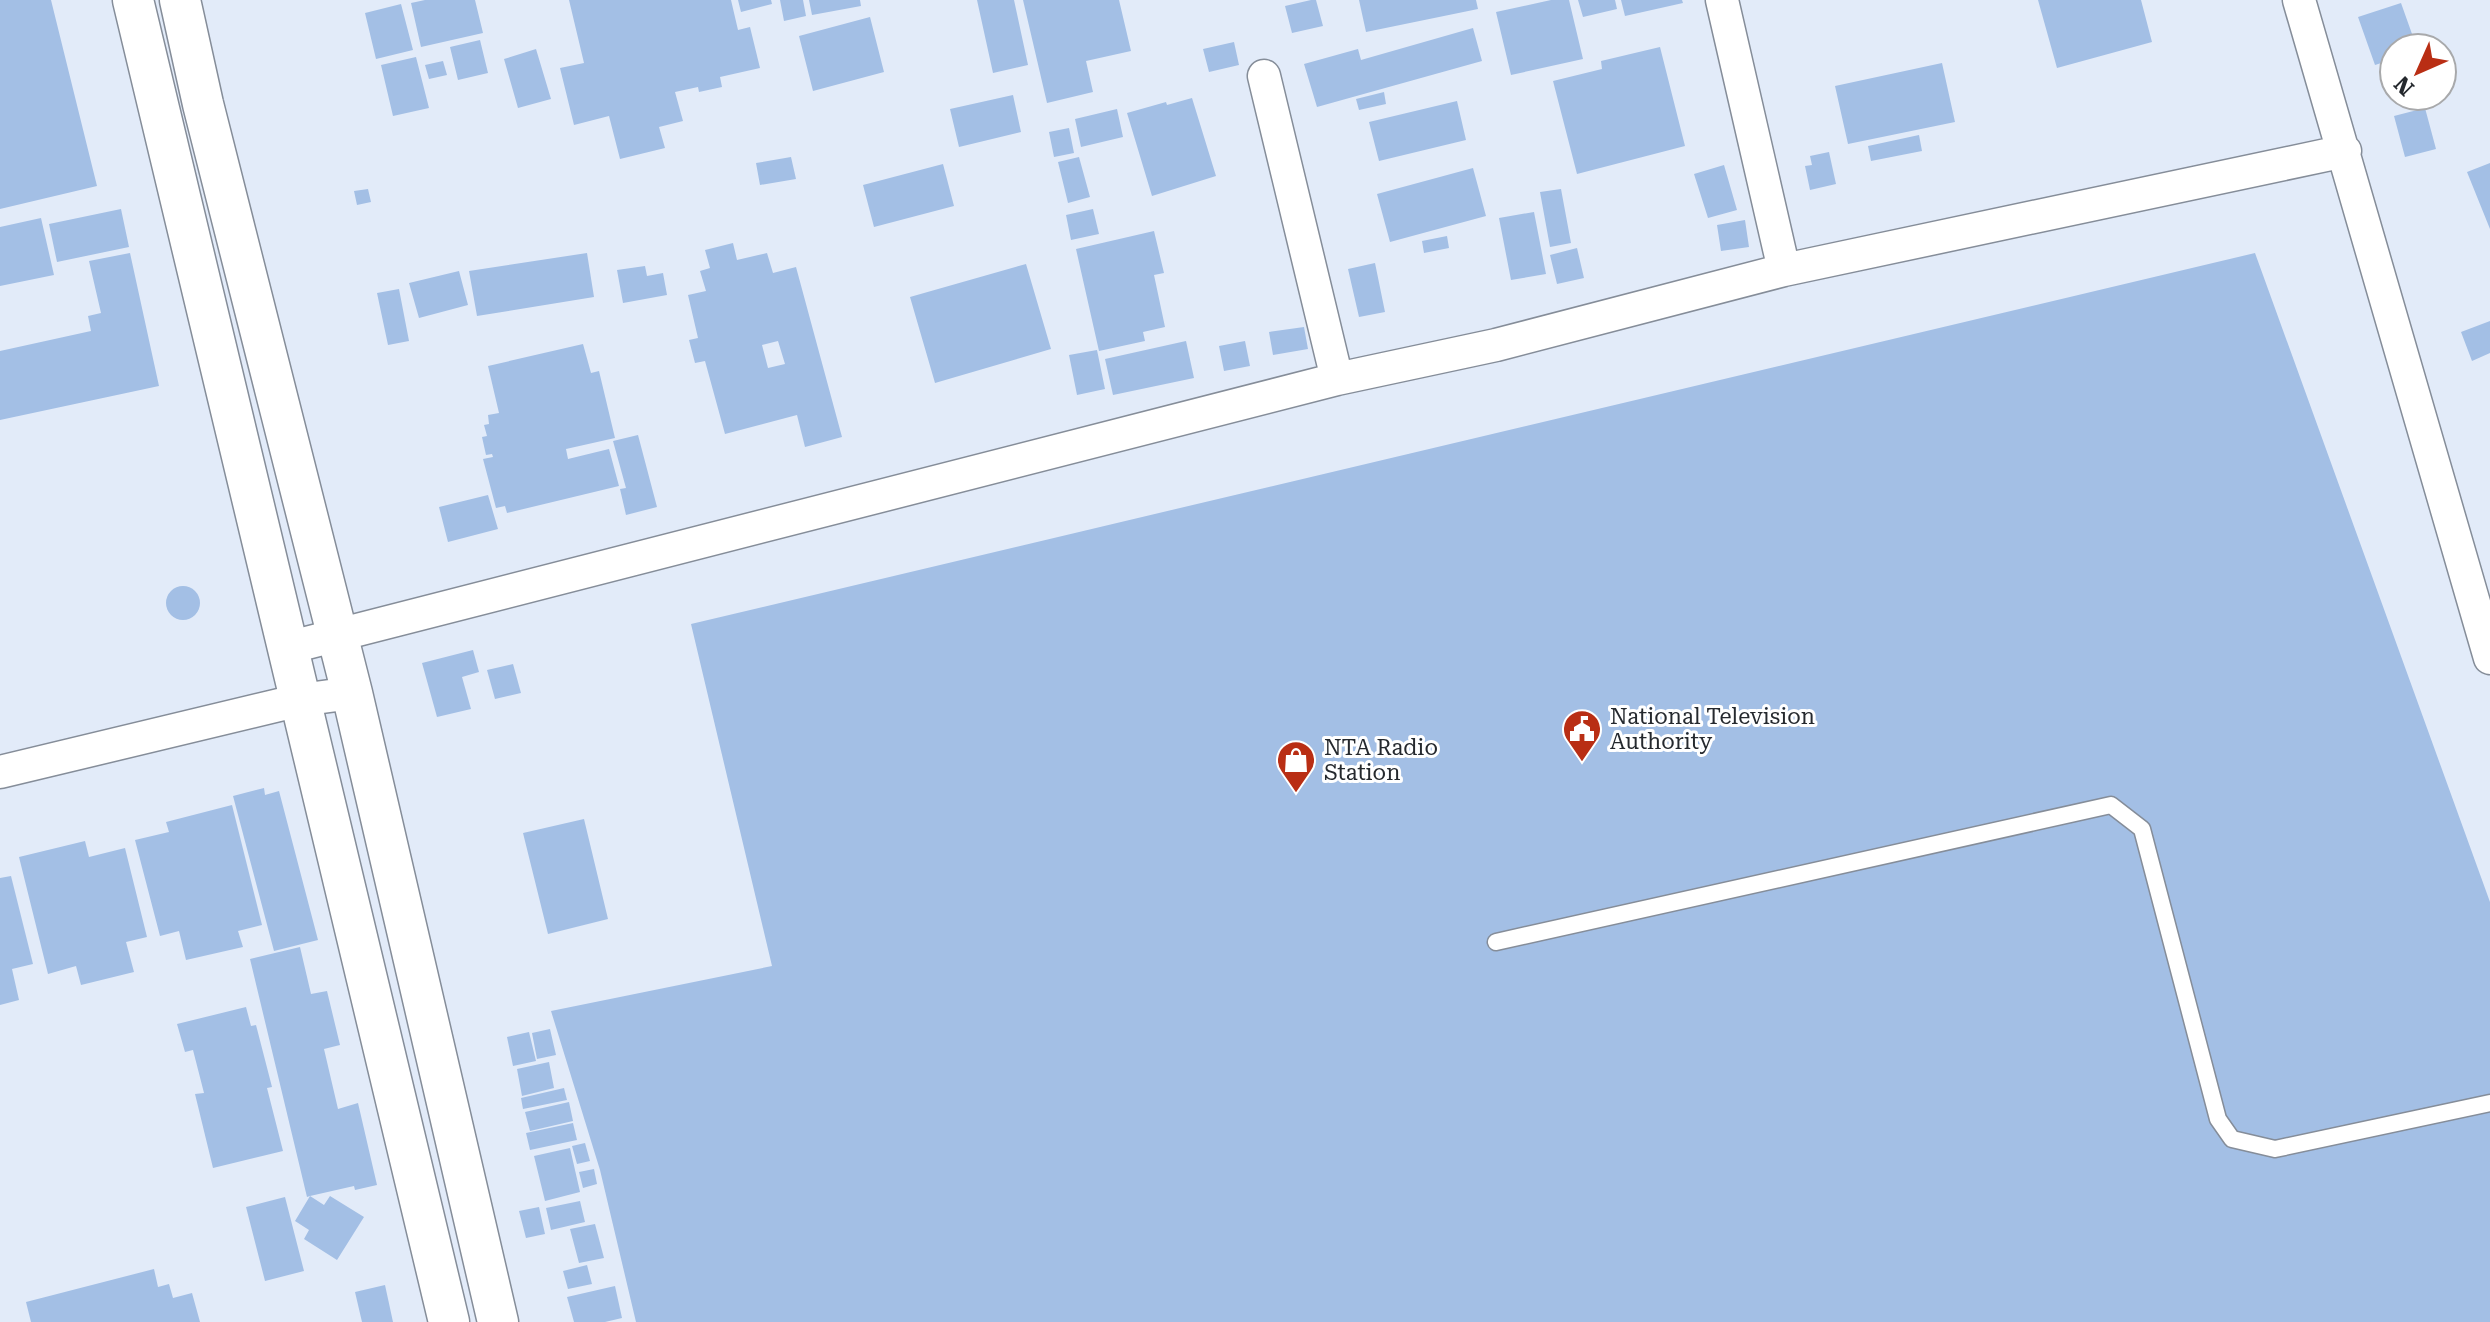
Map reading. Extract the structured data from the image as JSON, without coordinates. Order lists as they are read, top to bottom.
{
  "places": {
    "public building": ["National Television Authority"],
    "shop": ["NTA Radio Station"]
  },
  "north": "bottom left"
}
